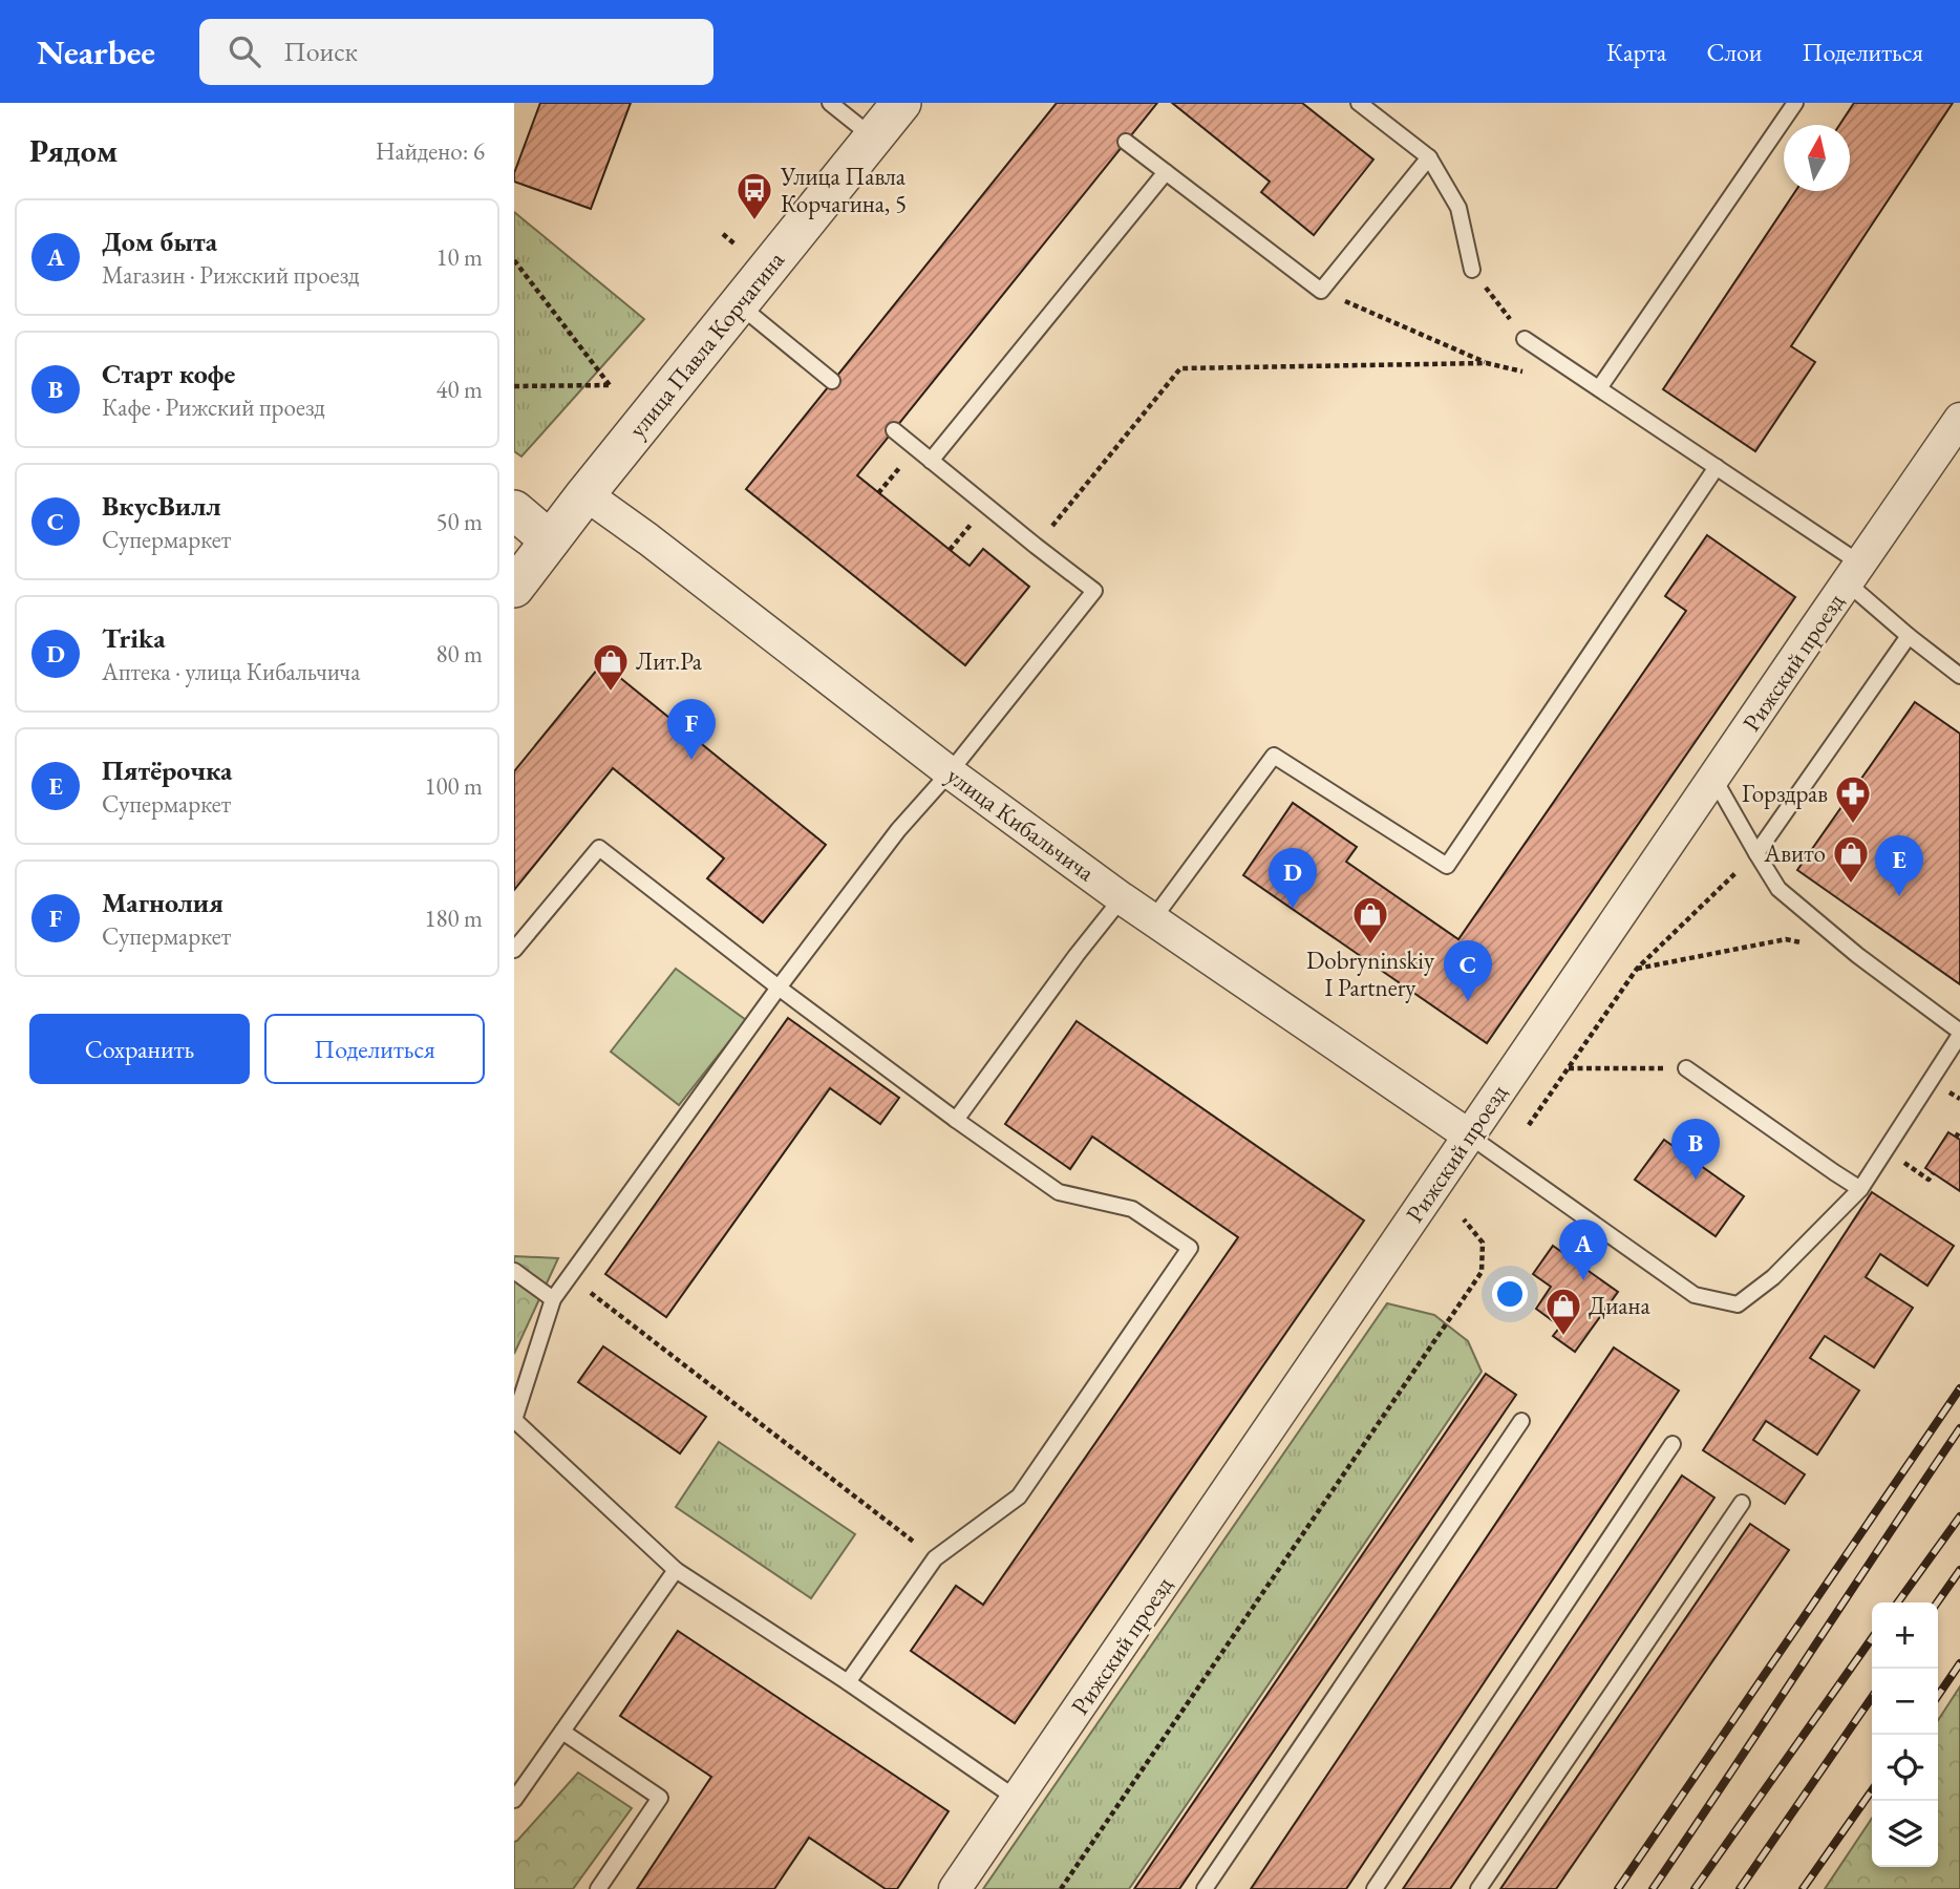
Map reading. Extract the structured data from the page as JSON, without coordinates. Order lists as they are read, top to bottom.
{
  "streets": {
    "street": ["улица Павла Корчагина", "Рижский проезд", "улица Кибальчича"]
  },
  "crossings": [
    ["улица Павла Корчагина", "улица Кибальчича"],
    ["Рижский проезд", "улица Кибальчича"]
  ],
  "places": {
    "bus stop": ["Улица Павла Корчагина, 5"],
    "shop": [
      "Лит.Ра",
      "Авито",
      "Dobryninskiy I Partnery",
      "Диана"
    ],
    "pharmacy": ["Горздрав"]
  },
  "north": "top",
  "page": {
    "header": "Nearbee",
    "search": "Поиск",
    "nav": ["Карта", "Слои", "Поделиться"],
    "heading": ["Рядом", "Найдено: 6"],
    "list": [
      {
        "mark": "A",
        "name": "Дом быта",
        "note": "Магазин · Рижский проезд",
        "value": "10 m"
      },
      {
        "mark": "B",
        "name": "Старт кофе",
        "note": "Кафе · Рижский проезд",
        "value": "40 m"
      },
      {
        "mark": "C",
        "name": "ВкусВилл",
        "note": "Супермаркет",
        "value": "50 m"
      },
      {
        "mark": "D",
        "name": "Trika",
        "note": "Аптека · улица Кибальчича",
        "value": "80 m"
      },
      {
        "mark": "E",
        "name": "Пятёрочка",
        "note": "Супермаркет",
        "value": "100 m"
      },
      {
        "mark": "F",
        "name": "Магнолия",
        "note": "Супермаркет",
        "value": "180 m"
      }
    ],
    "pins": [
      "F",
      "E",
      "D",
      "C",
      "B",
      "A"
    ],
    "buttons": ["Сохранить", "Поделиться"],
    "map_buttons": ["+", "−"]
  }
}
